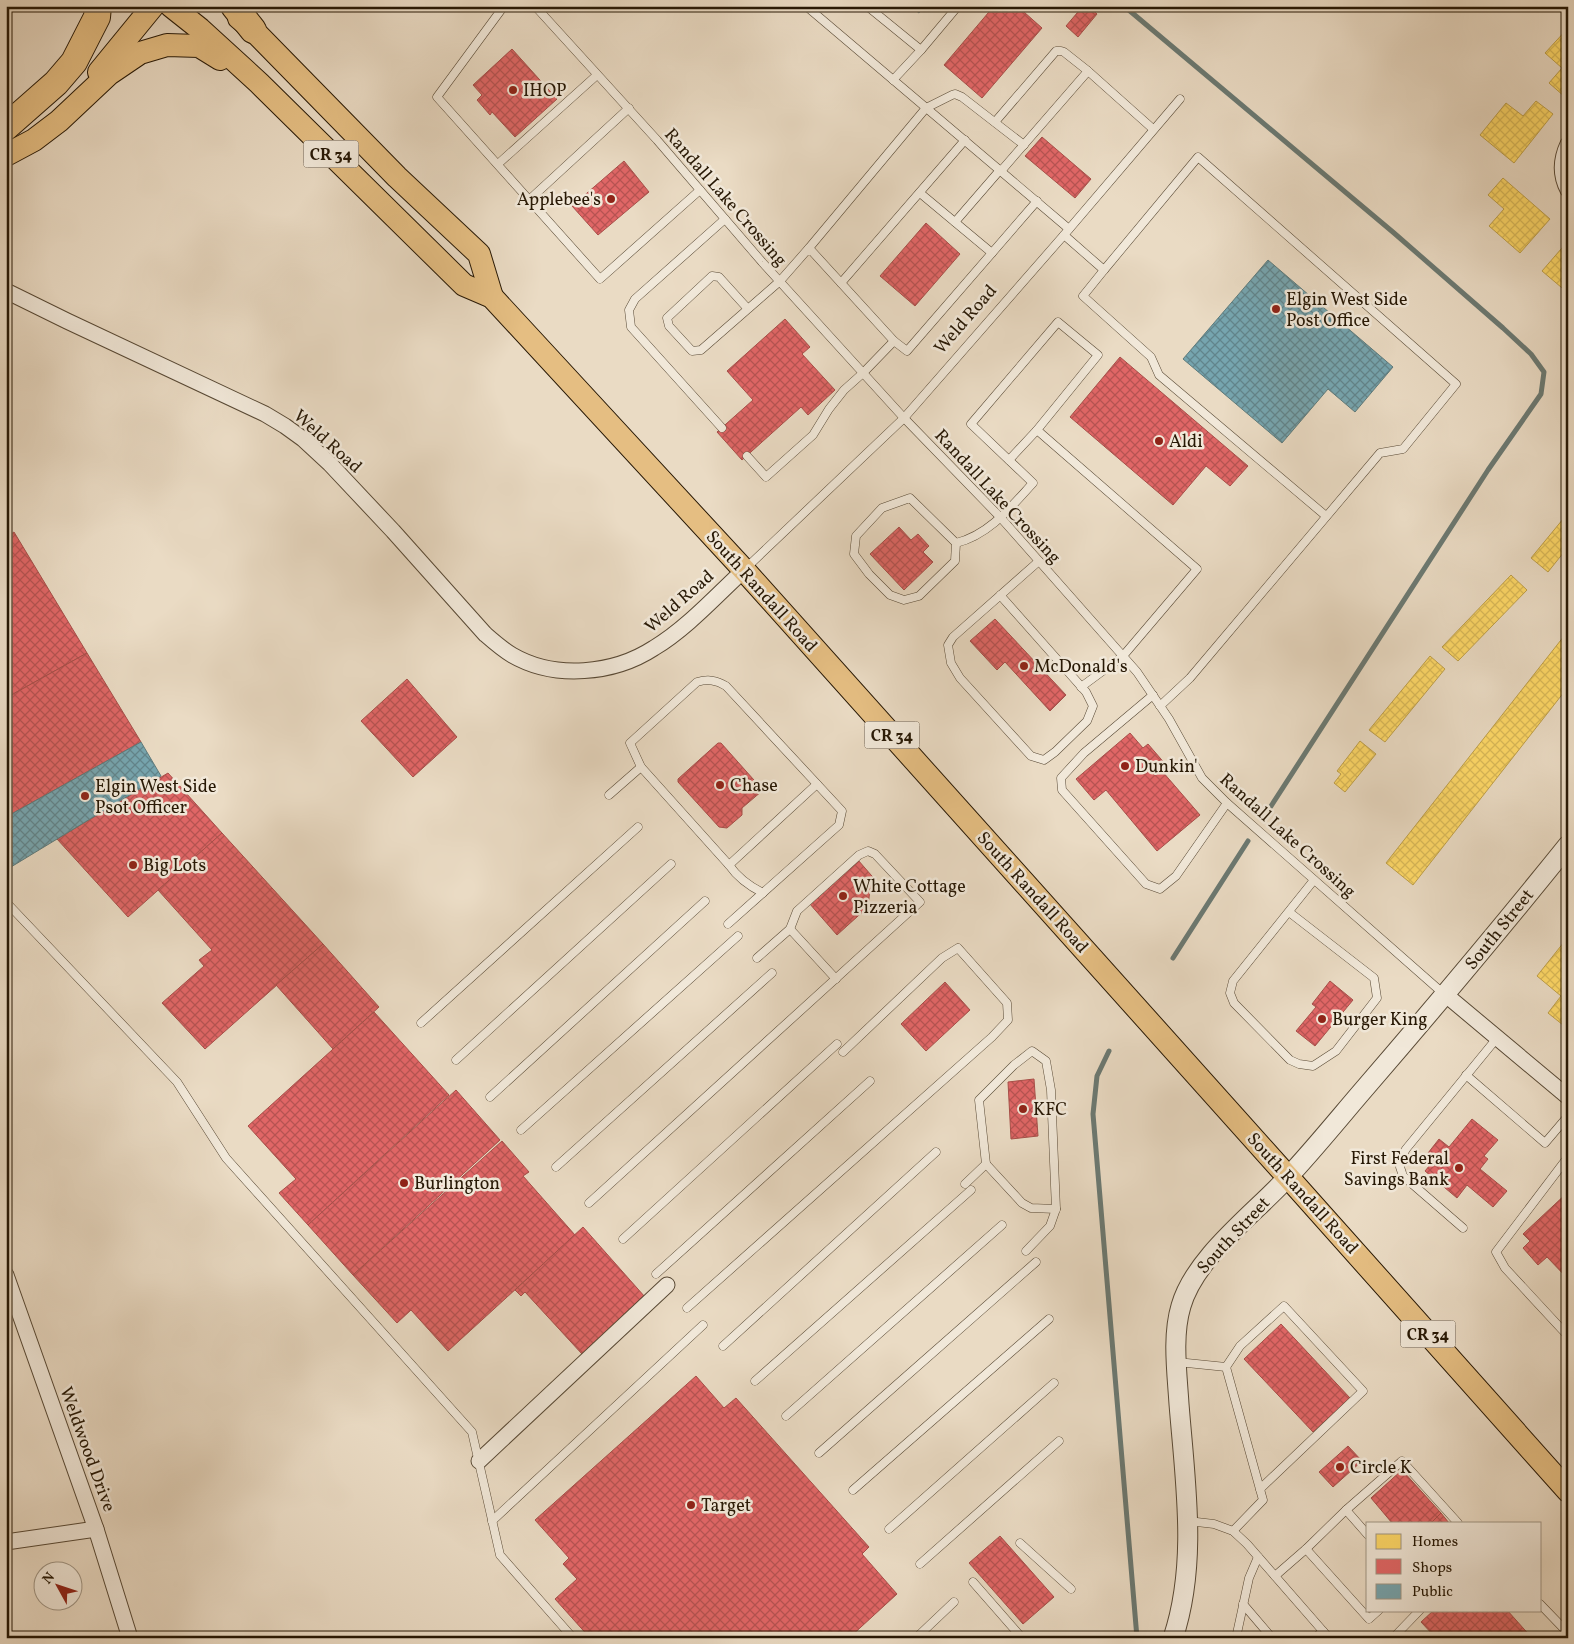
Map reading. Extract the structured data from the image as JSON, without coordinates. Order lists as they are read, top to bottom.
{
  "streets": {
    "main road": ["CR 34", "South Randall Road"],
    "street": ["Weld Road", "South Street", "Weldwood Drive"],
    "lane": ["Randall Lake Crossing"]
  },
  "crossings": [
    ["Randall Lake Crossing", "Weld Road"],
    ["Randall Lake Crossing", "South Street"],
    ["Weld Road", "South Randall Road"],
    ["South Randall Road", "South Street"]
  ],
  "places": [
    "IHOP",
    "Applebee's",
    "Elgin West Side Post Office",
    "Aldi",
    "McDonald's",
    "Dunkin'",
    "Chase",
    "Elgin West Side Psot Officer",
    "Big Lots",
    "White Cottage Pizzeria",
    "Burger King",
    "KFC",
    "First Federal Savings Bank",
    "Burlington",
    "Circle K",
    "Target"
  ],
  "legend": ["Homes", "Shops", "Public"],
  "north": "top left"
}
